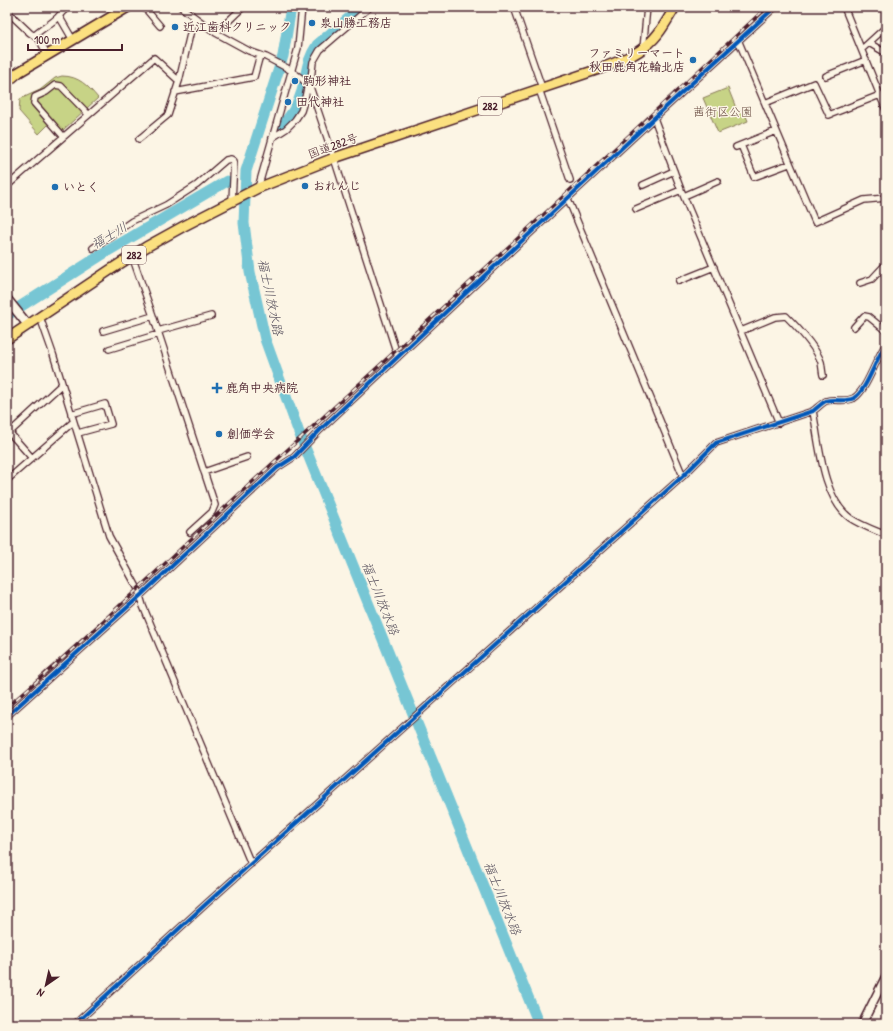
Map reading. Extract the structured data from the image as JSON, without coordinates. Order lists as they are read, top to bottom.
{
  "streets": {
    "main road": ["282", "国道282号"]
  },
  "water": ["福士川", "福士川放水路"],
  "parks": ["茜街区公園"],
  "places": {
    "other": [
      "泉山勝工務店",
      "近江歯科クリニック",
      "ファミリーマート 秋田鹿角花輪北店",
      "駒形神社",
      "田代神社",
      "おれんじ",
      "いとく",
      "創価学会"
    ],
    "health": ["鹿角中央病院"]
  },
  "scale_bar": "100 m",
  "north": "bottom left"
}
